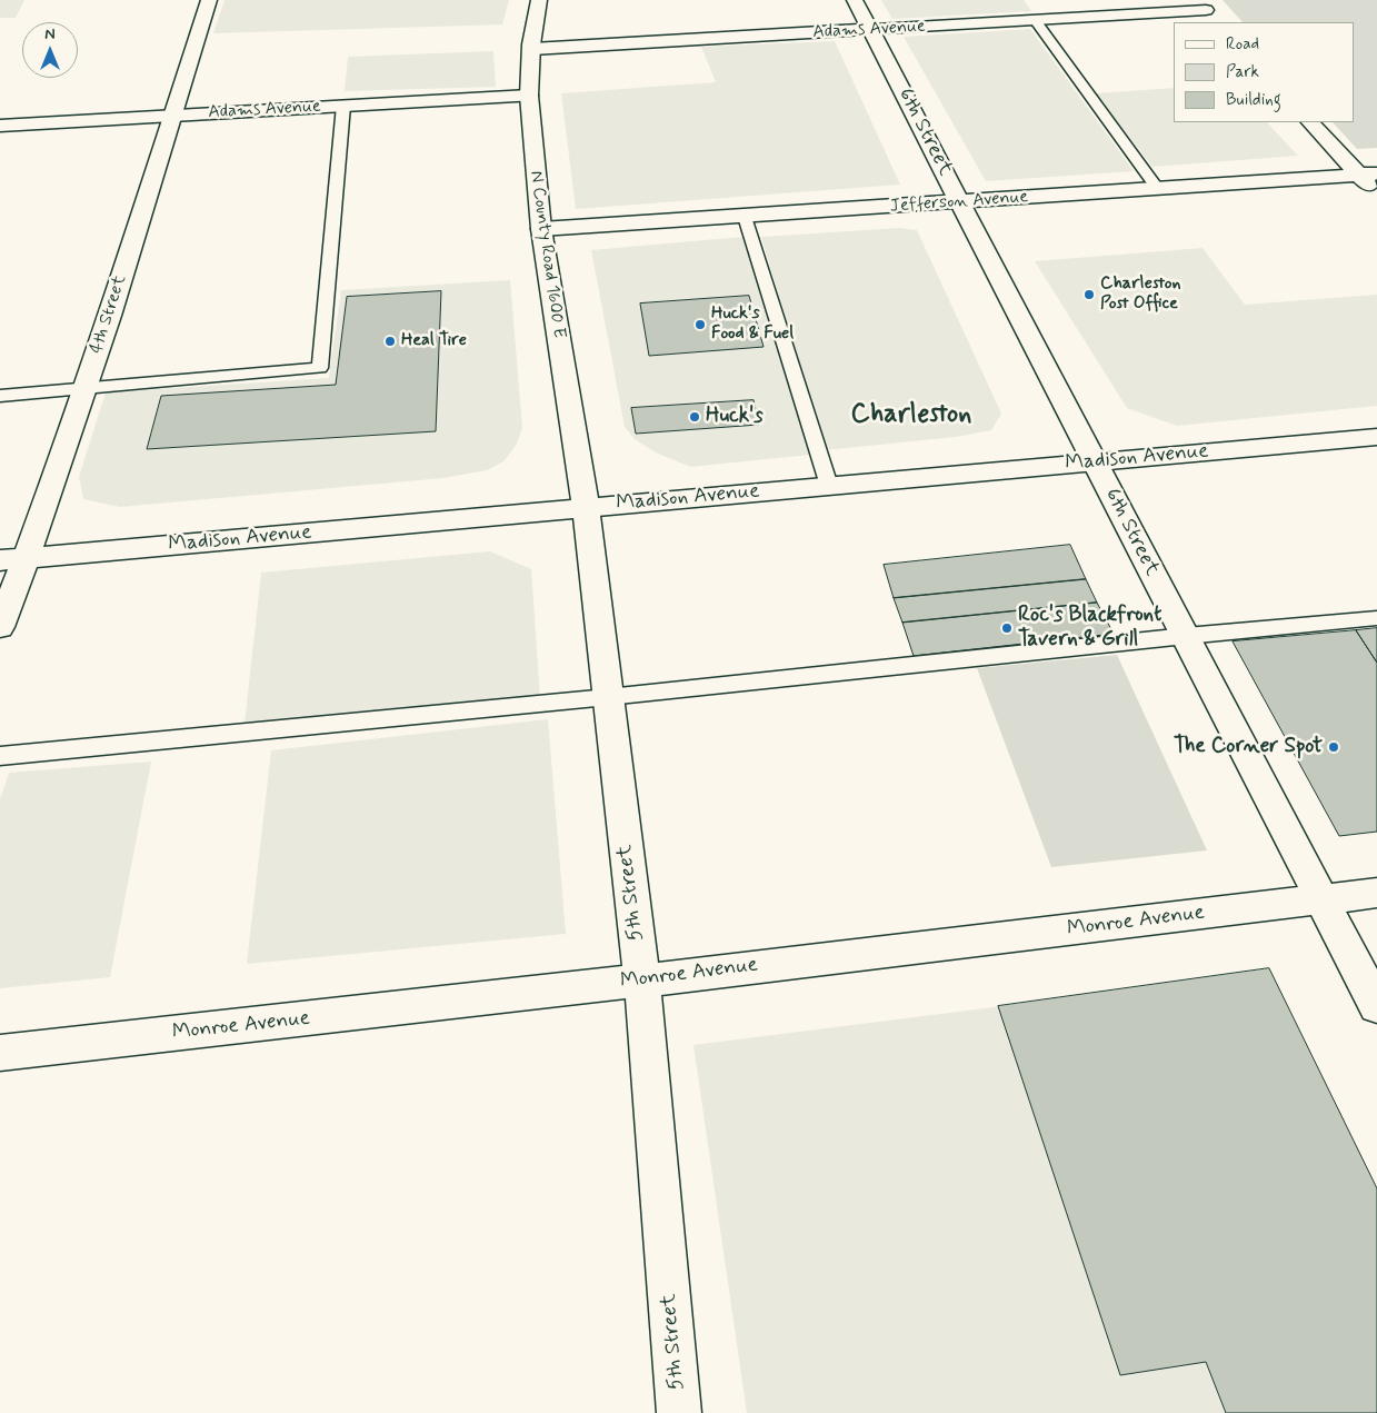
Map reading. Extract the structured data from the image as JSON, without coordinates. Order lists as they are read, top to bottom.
{
  "streets": {
    "street": [
      "Adams Avenue",
      "6th Street",
      "Jefferson Avenue",
      "N County Road 1600 E",
      "4th Street",
      "Madison Avenue",
      "5th Street",
      "Monroe Avenue"
    ]
  },
  "crossings": [
    ["Adams Avenue", "6th Street"],
    ["Adams Avenue", "N County Road 1600 E"],
    ["Adams Avenue", "4th Street"],
    ["6th Street", "Jefferson Avenue"],
    ["6th Street", "Madison Avenue"],
    ["6th Street", "Monroe Avenue"],
    ["Jefferson Avenue", "N County Road 1600 E"],
    ["N County Road 1600 E", "Madison Avenue"],
    ["N County Road 1600 E", "5th Street"],
    ["4th Street", "Madison Avenue"],
    ["Madison Avenue", "5th Street"],
    ["5th Street", "Monroe Avenue"]
  ],
  "districts": ["Charleston"],
  "places": [
    "Charleston Post Office",
    "Huck's Food & Fuel",
    "Heal Tire",
    "Huck's",
    "Roc's Blackfront Tavern & Grill",
    "The Corner Spot"
  ],
  "legend": ["Road", "Park", "Building"],
  "north": "top"
}
